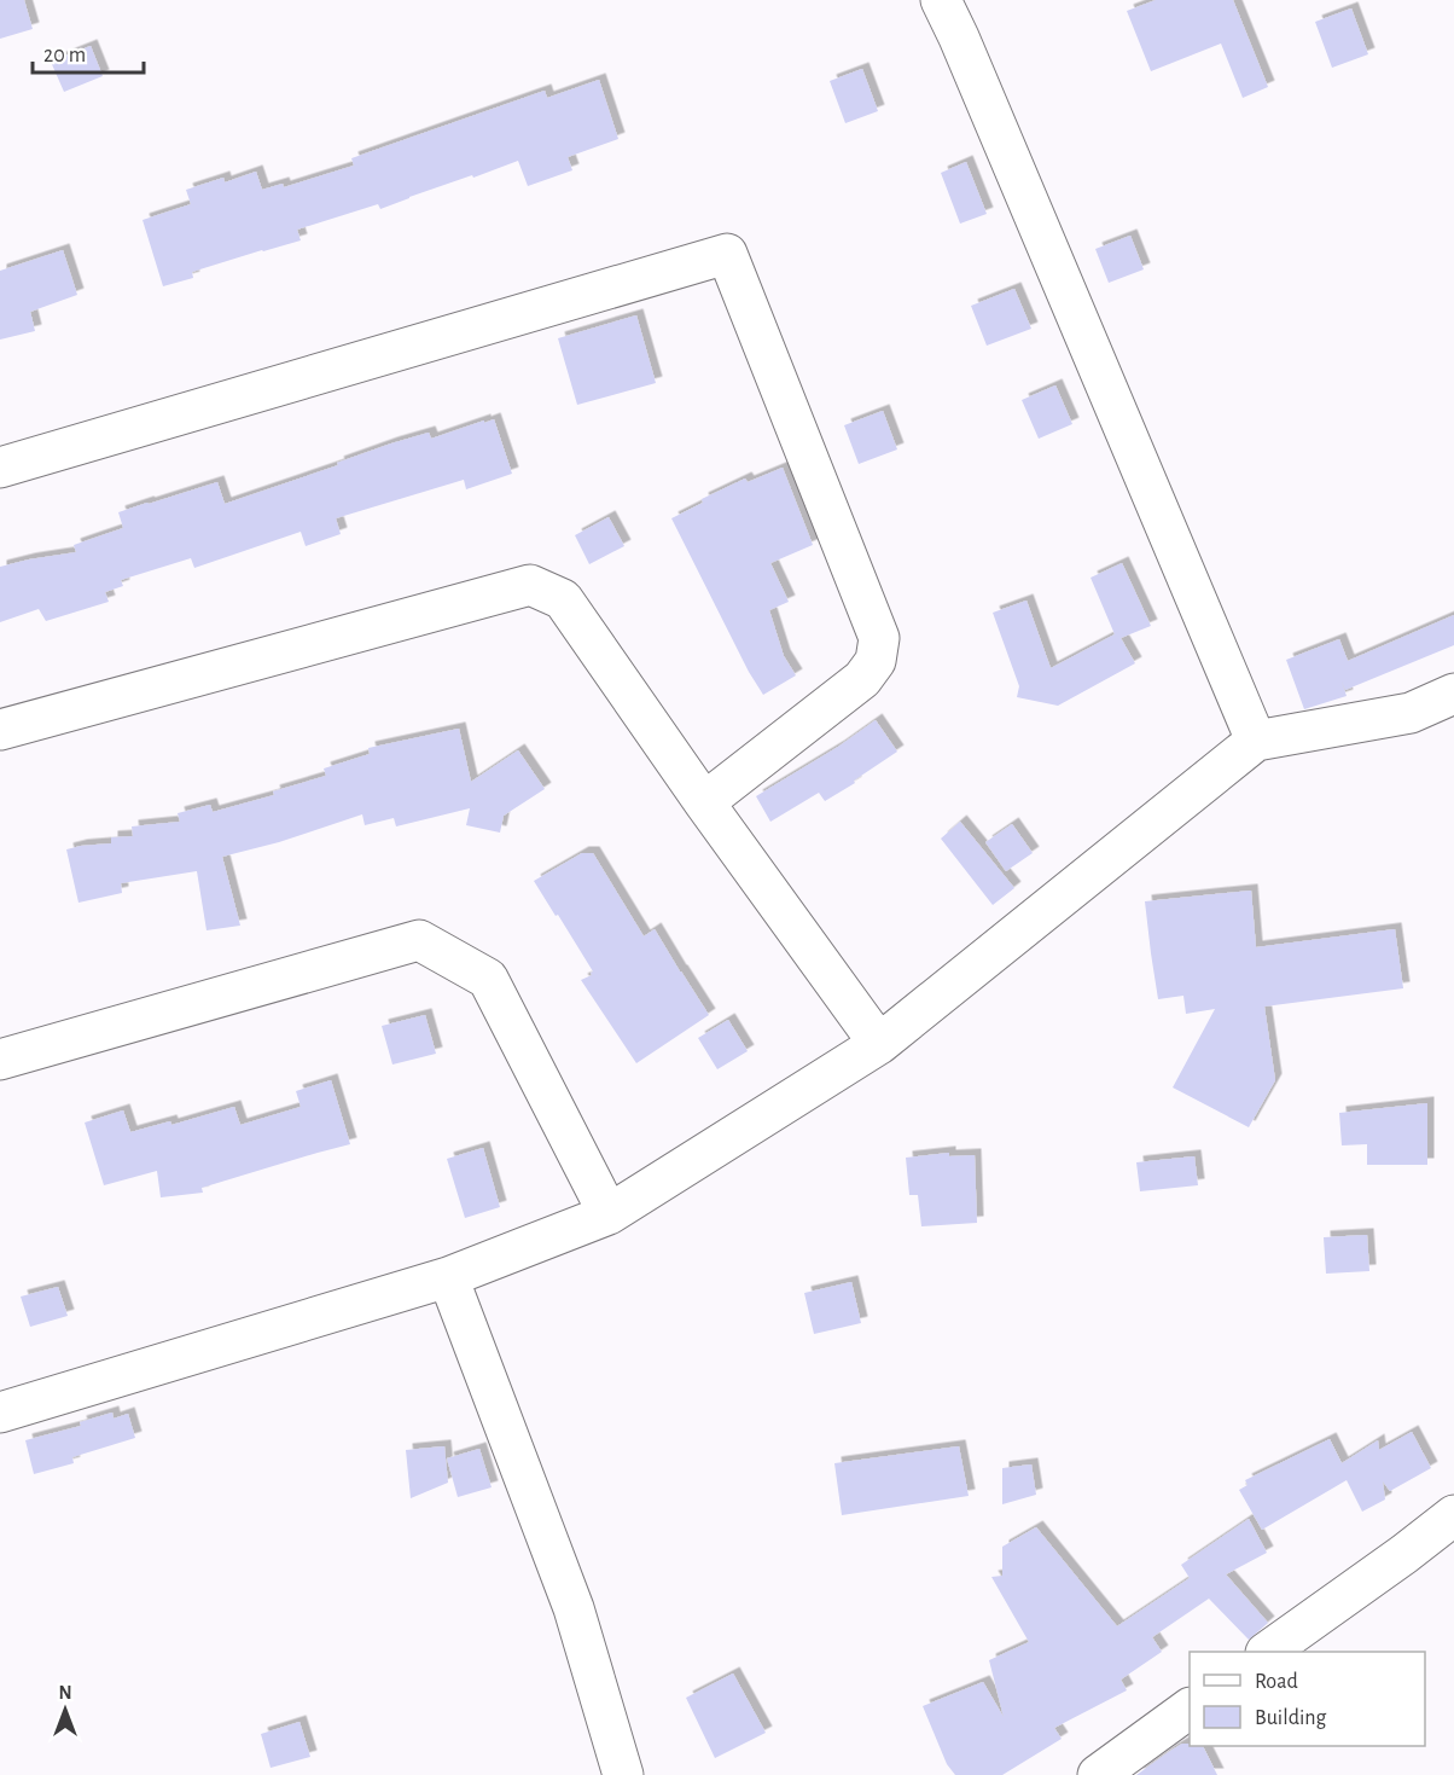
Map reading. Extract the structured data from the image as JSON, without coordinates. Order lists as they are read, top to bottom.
{
  "legend": ["Road", "Building"],
  "scale_bar": "20 m",
  "north": "top"
}
